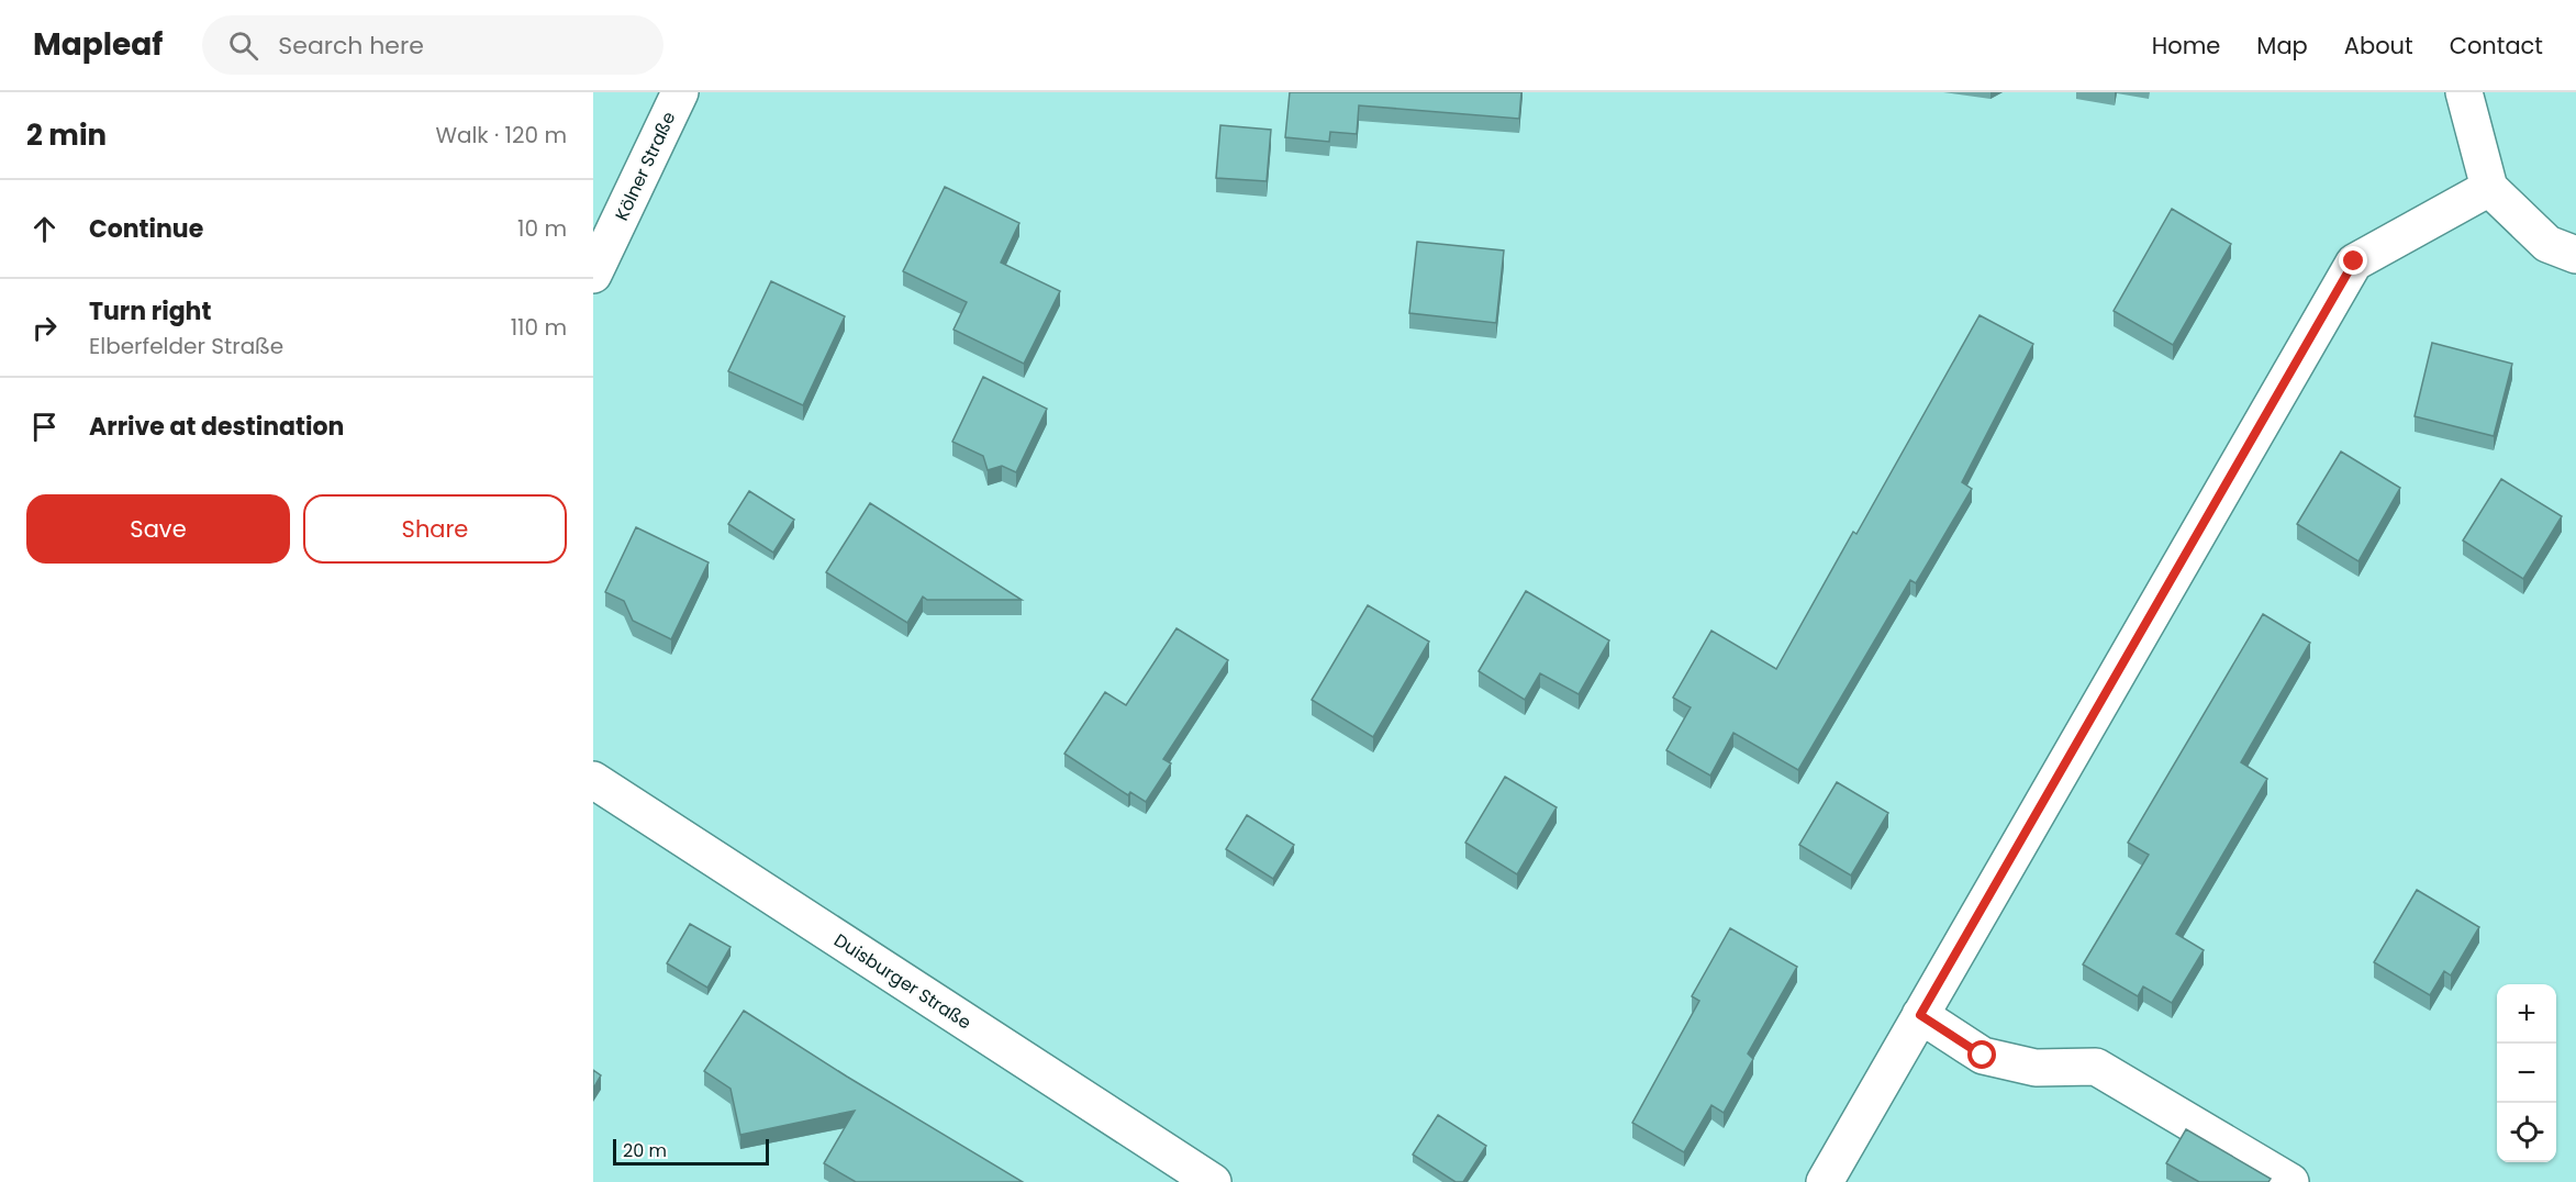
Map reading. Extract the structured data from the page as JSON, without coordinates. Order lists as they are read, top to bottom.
{
  "streets": {
    "street": ["Kölner Straße", "Duisburger Straße"]
  },
  "scale_bar": "20 m",
  "page": {
    "header": "Mapleaf",
    "search": "Search here",
    "nav": [
      "Home",
      "Map",
      "About",
      "Contact"
    ],
    "heading": ["2 min", "Walk · 120 m"],
    "list": [
      ["Continue", "10 m"],
      ["Turn right", "Elberfelder Straße", "110 m"],
      "Arrive at destination"
    ],
    "buttons": ["Save", "Share"],
    "map_buttons": ["+", "−"],
    "scale": "20 m"
  }
}
